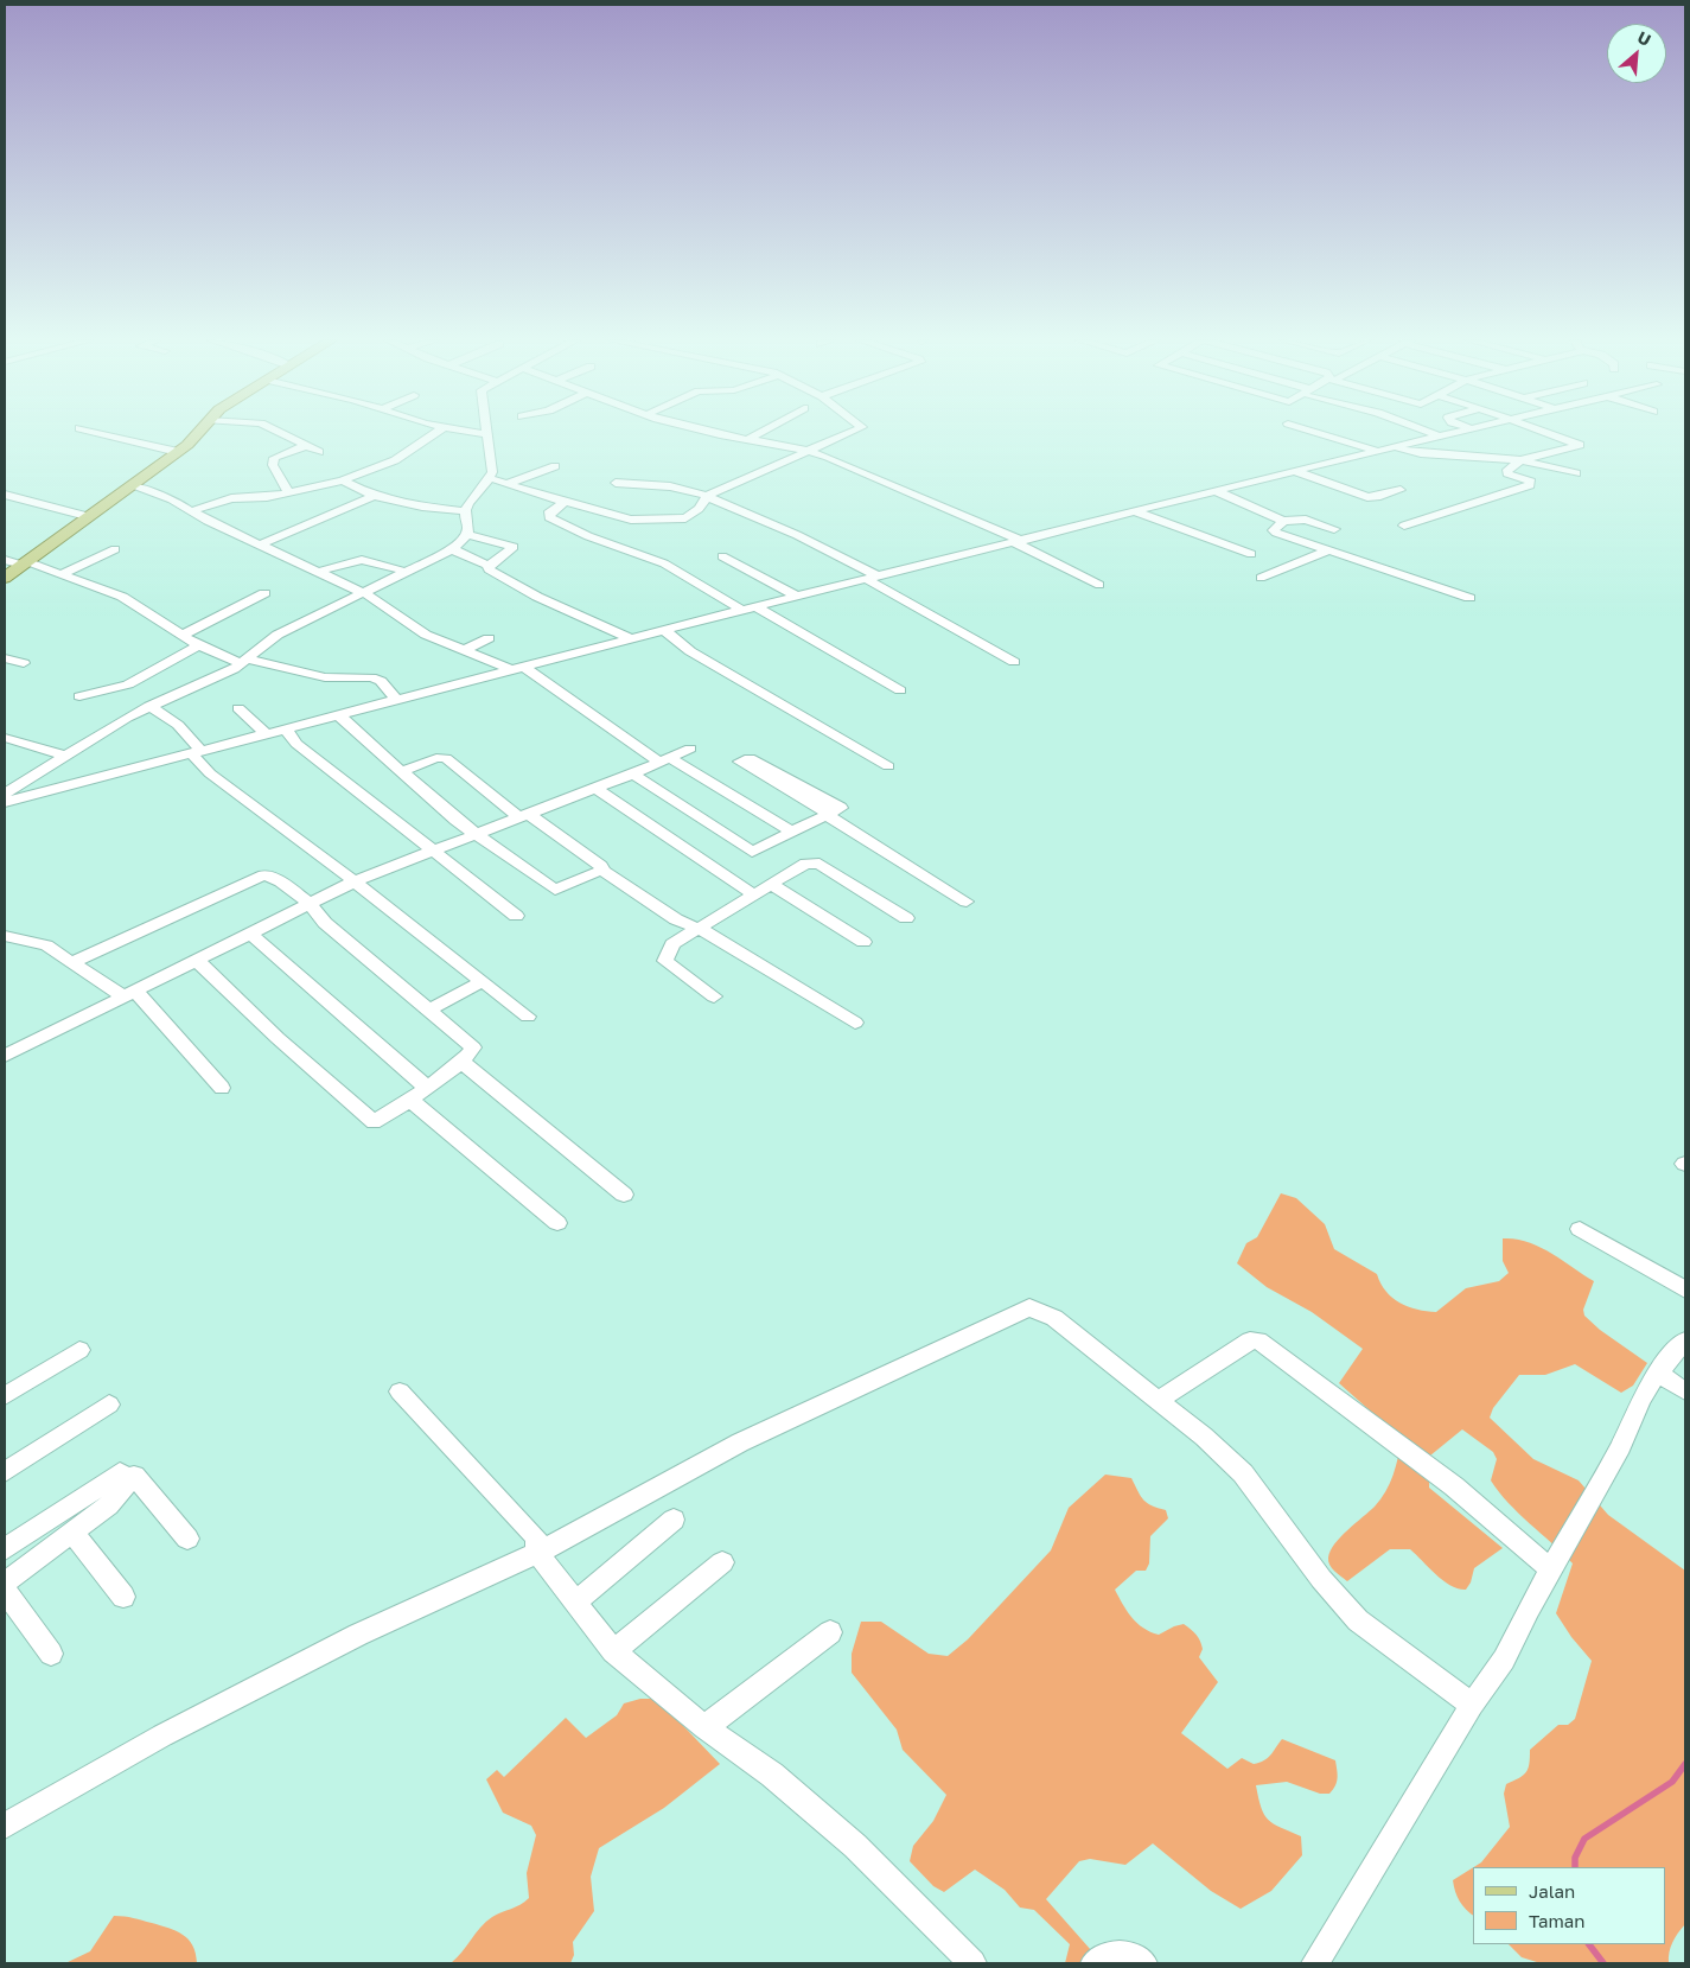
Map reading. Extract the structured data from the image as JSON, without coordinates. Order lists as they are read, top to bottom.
{
  "legend": ["Jalan", "Taman"],
  "north": "top right"
}
